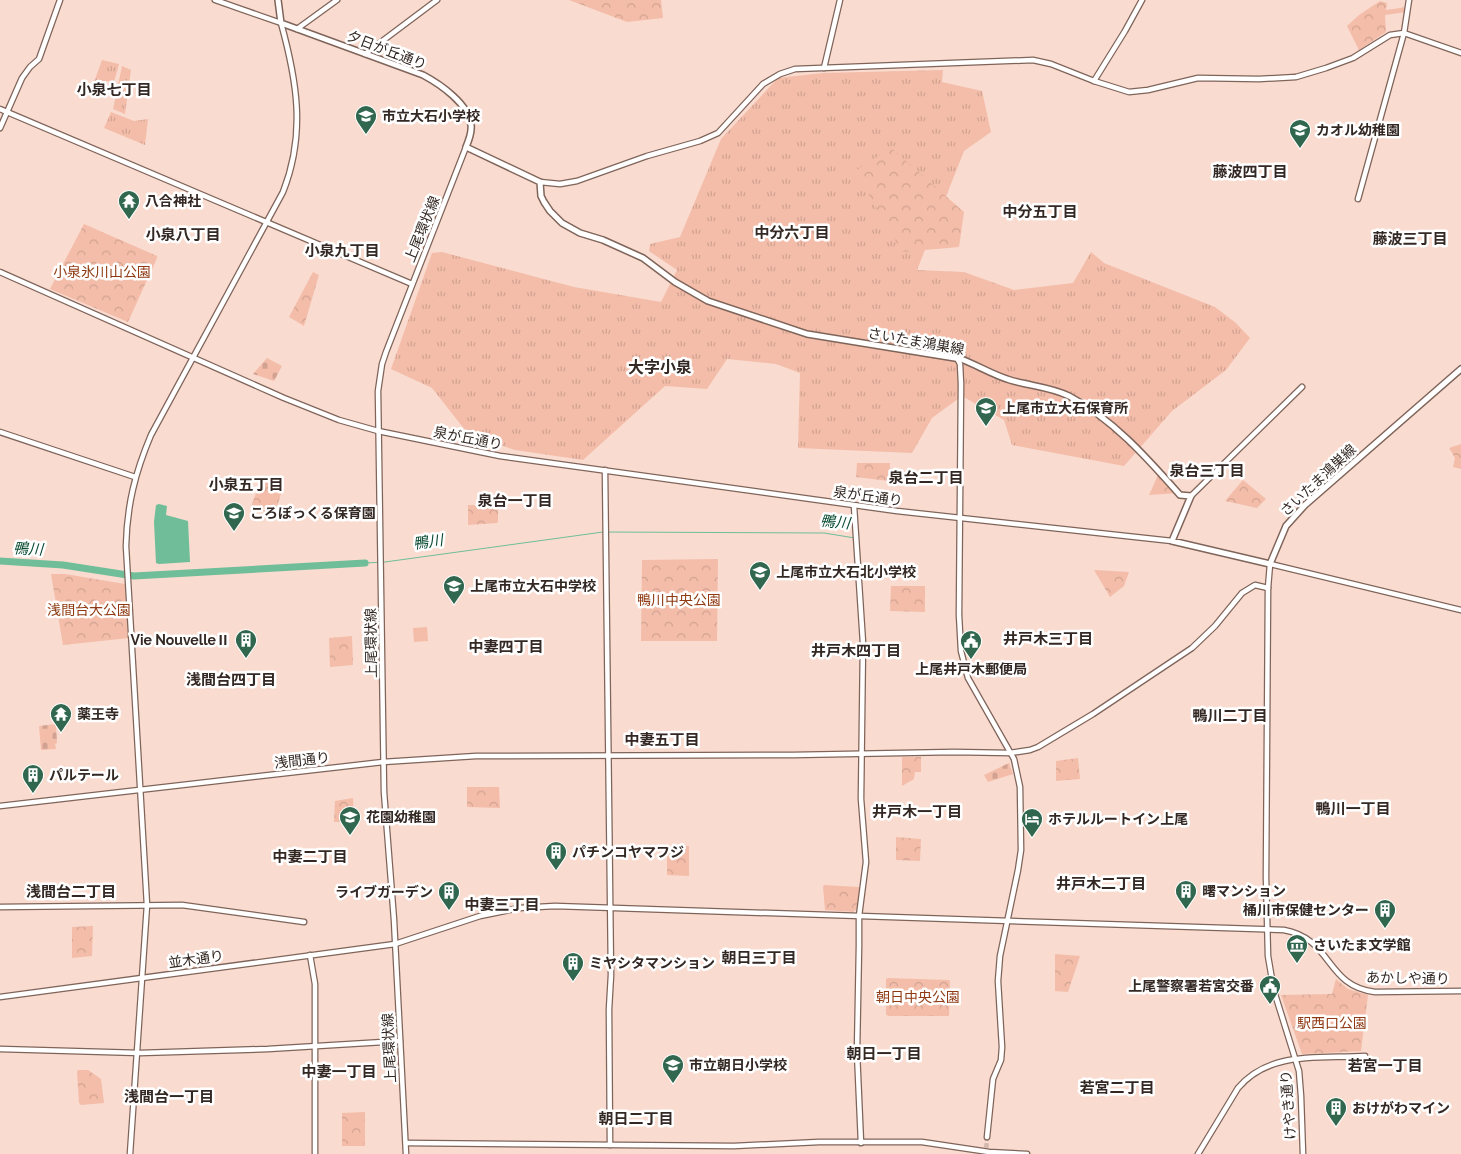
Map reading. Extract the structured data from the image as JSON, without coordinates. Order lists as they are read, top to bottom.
{
  "streets": {
    "main road": ["夕日が丘通り", "さいたま鴻巣線"],
    "street": [
      "上尾環状線",
      "泉が丘通り",
      "浅間通り",
      "並木通り",
      "あかしや通り",
      "けやき通り"
    ]
  },
  "crossings": [
    ["夕日が丘通り", "上尾環状線"],
    ["上尾環状線", "泉が丘通り"],
    ["上尾環状線", "浅間通り"],
    ["上尾環状線", "並木通り"],
    ["さいたま鴻巣線", "けやき通り"],
    ["浅間通り", "けやき通り"],
    ["並木通り", "あかしや通り"],
    ["あかしや通り", "けやき通り"]
  ],
  "districts": [
    "小泉七丁目",
    "藤波四丁目",
    "中分五丁目",
    "中分六丁目",
    "小泉八丁目",
    "藤波三丁目",
    "小泉九丁目",
    "大字小泉",
    "泉台三丁目",
    "泉台二丁目",
    "小泉五丁目",
    "泉台一丁目",
    "井戸木三丁目",
    "中妻四丁目",
    "井戸木四丁目",
    "浅間台四丁目",
    "鴨川二丁目",
    "中妻五丁目",
    "鴨川一丁目",
    "井戸木一丁目",
    "中妻二丁目",
    "井戸木二丁目",
    "浅間台二丁目",
    "中妻三丁目",
    "朝日三丁目",
    "朝日一丁目",
    "若宮一丁目",
    "中妻一丁目",
    "若宮二丁目",
    "浅間台一丁目",
    "朝日二丁目"
  ],
  "water": ["鴨川"],
  "parks": [
    "小泉氷川山公園",
    "鴨川中央公園",
    "浅間台大公園",
    "朝日中央公園",
    "駅西口公園"
  ],
  "places": {
    "school or university": [
      "市立大石小学校",
      "カオル幼稚園",
      "上尾市立大石保育所",
      "ころぽっくる保育園",
      "上尾市立大石北小学校",
      "上尾市立大石中学校",
      "花園幼稚園",
      "市立朝日小学校"
    ],
    "temple": ["八合神社", "薬王寺"],
    "building": [
      "Vie NouvelleⅡ",
      "パルテール",
      "パチンコヤマフジ",
      "曙マンション",
      "ライブガーデン",
      "桶川市保健センター",
      "ミヤシタマンション",
      "おけがわマイン"
    ],
    "public building": ["上尾井戸木郵便局", "上尾警察署若宮交番"],
    "hotel": ["ホテルルートイン上尾"],
    "museum": ["さいたま文学館"]
  }
}
